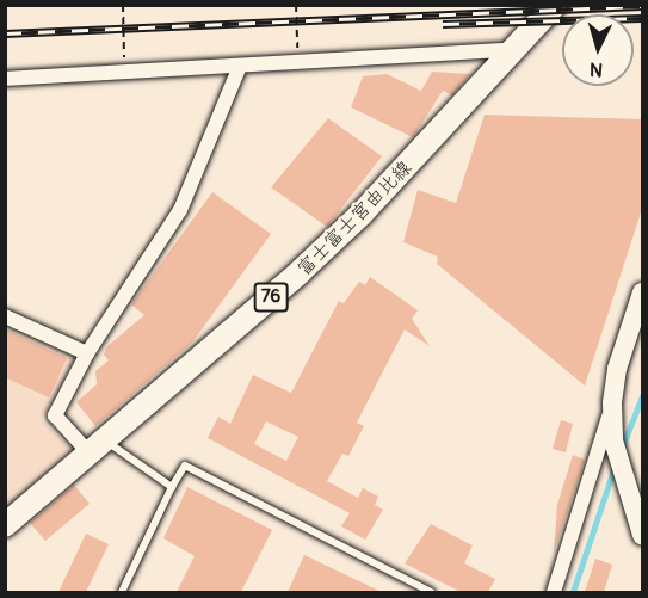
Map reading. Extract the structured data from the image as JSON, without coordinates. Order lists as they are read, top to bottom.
{
  "streets": {
    "main road": ["富士富士宮由比線", "76"]
  },
  "north": "bottom"
}
